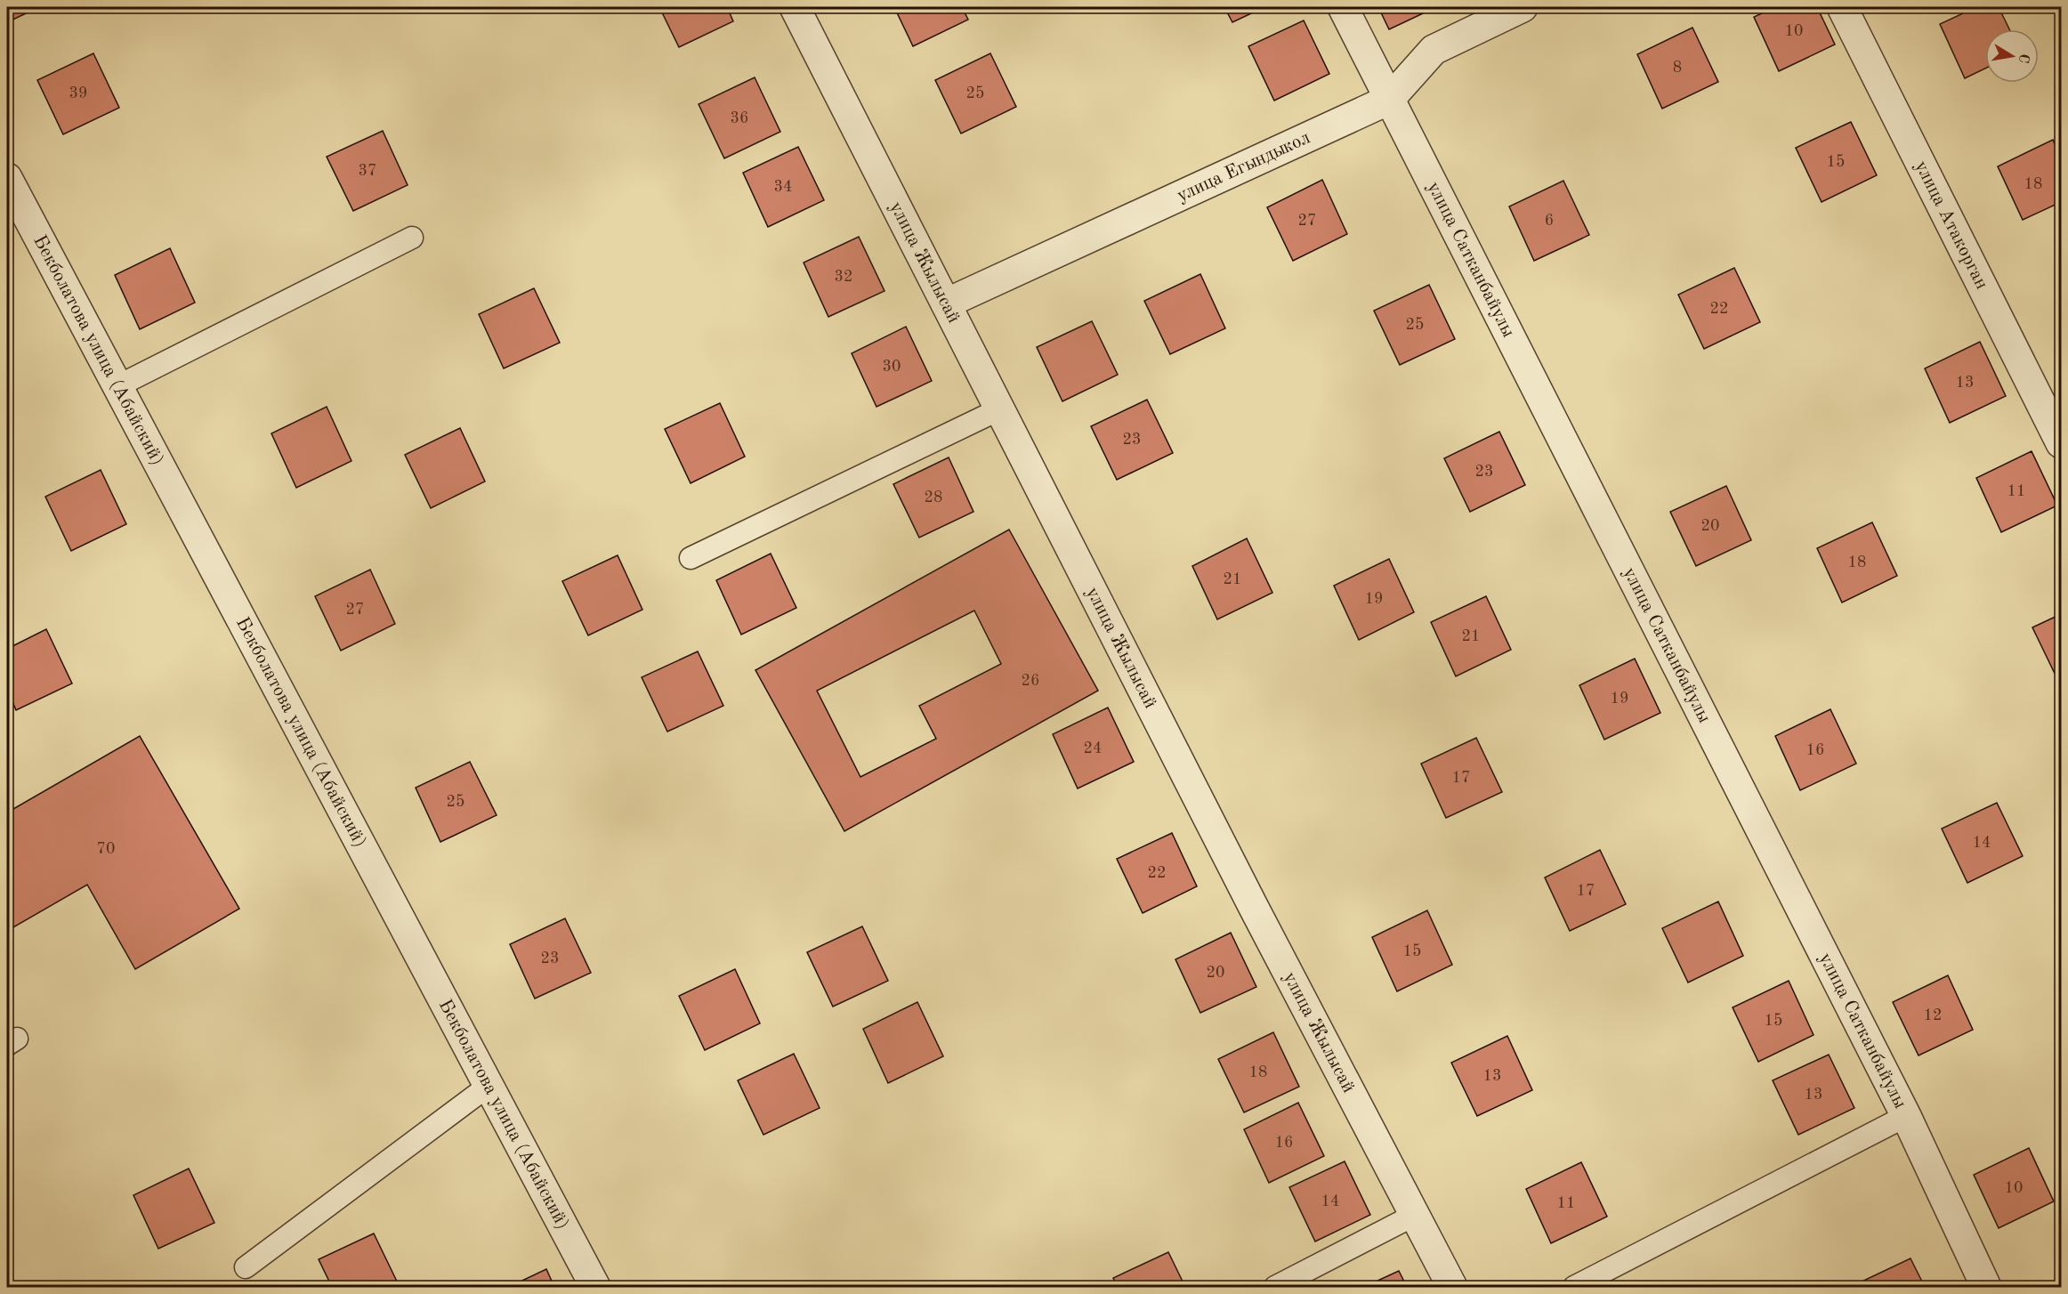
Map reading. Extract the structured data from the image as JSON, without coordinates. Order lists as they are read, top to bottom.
{
  "streets": {
    "street": [
      "улица Егындыкол",
      "улица Атакорган",
      "улица Сатканбайулы",
      "улица Жылысай",
      "Бекболатова улица (Абайский)"
    ]
  },
  "crossings": [
    ["улица Егындыкол", "улица Сатканбайулы"],
    ["улица Егындыкол", "улица Жылысай"]
  ],
  "house_numbers": [
    "10",
    "8",
    "39",
    "25",
    "36",
    "15",
    "37",
    "18",
    "34",
    "27",
    "6",
    "32",
    "22",
    "25",
    "30",
    "13",
    "23",
    "23",
    "11",
    "28",
    "20",
    "18",
    "21",
    "19",
    "27",
    "21",
    "26",
    "19",
    "24",
    "16",
    "17",
    "25",
    "14",
    "70",
    "22",
    "17",
    "15",
    "23",
    "20",
    "12",
    "15",
    "18",
    "13",
    "13",
    "16",
    "10",
    "14",
    "11"
  ],
  "north": "right"
}
